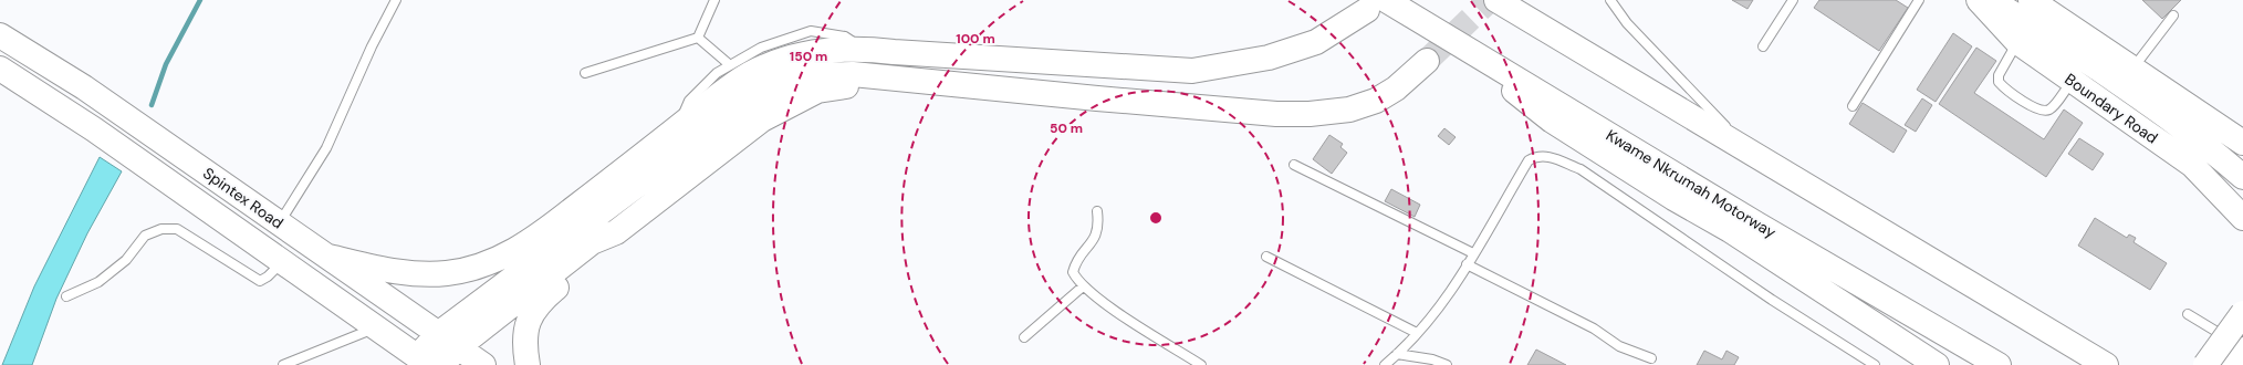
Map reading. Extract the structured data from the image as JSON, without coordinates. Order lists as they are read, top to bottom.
{
  "streets": {
    "main road": ["Boundary Road", "Kwame Nkrumah Motorway", "Spintex Road"]
  },
  "rings": ["100 m", "150 m", "50 m"]
}
